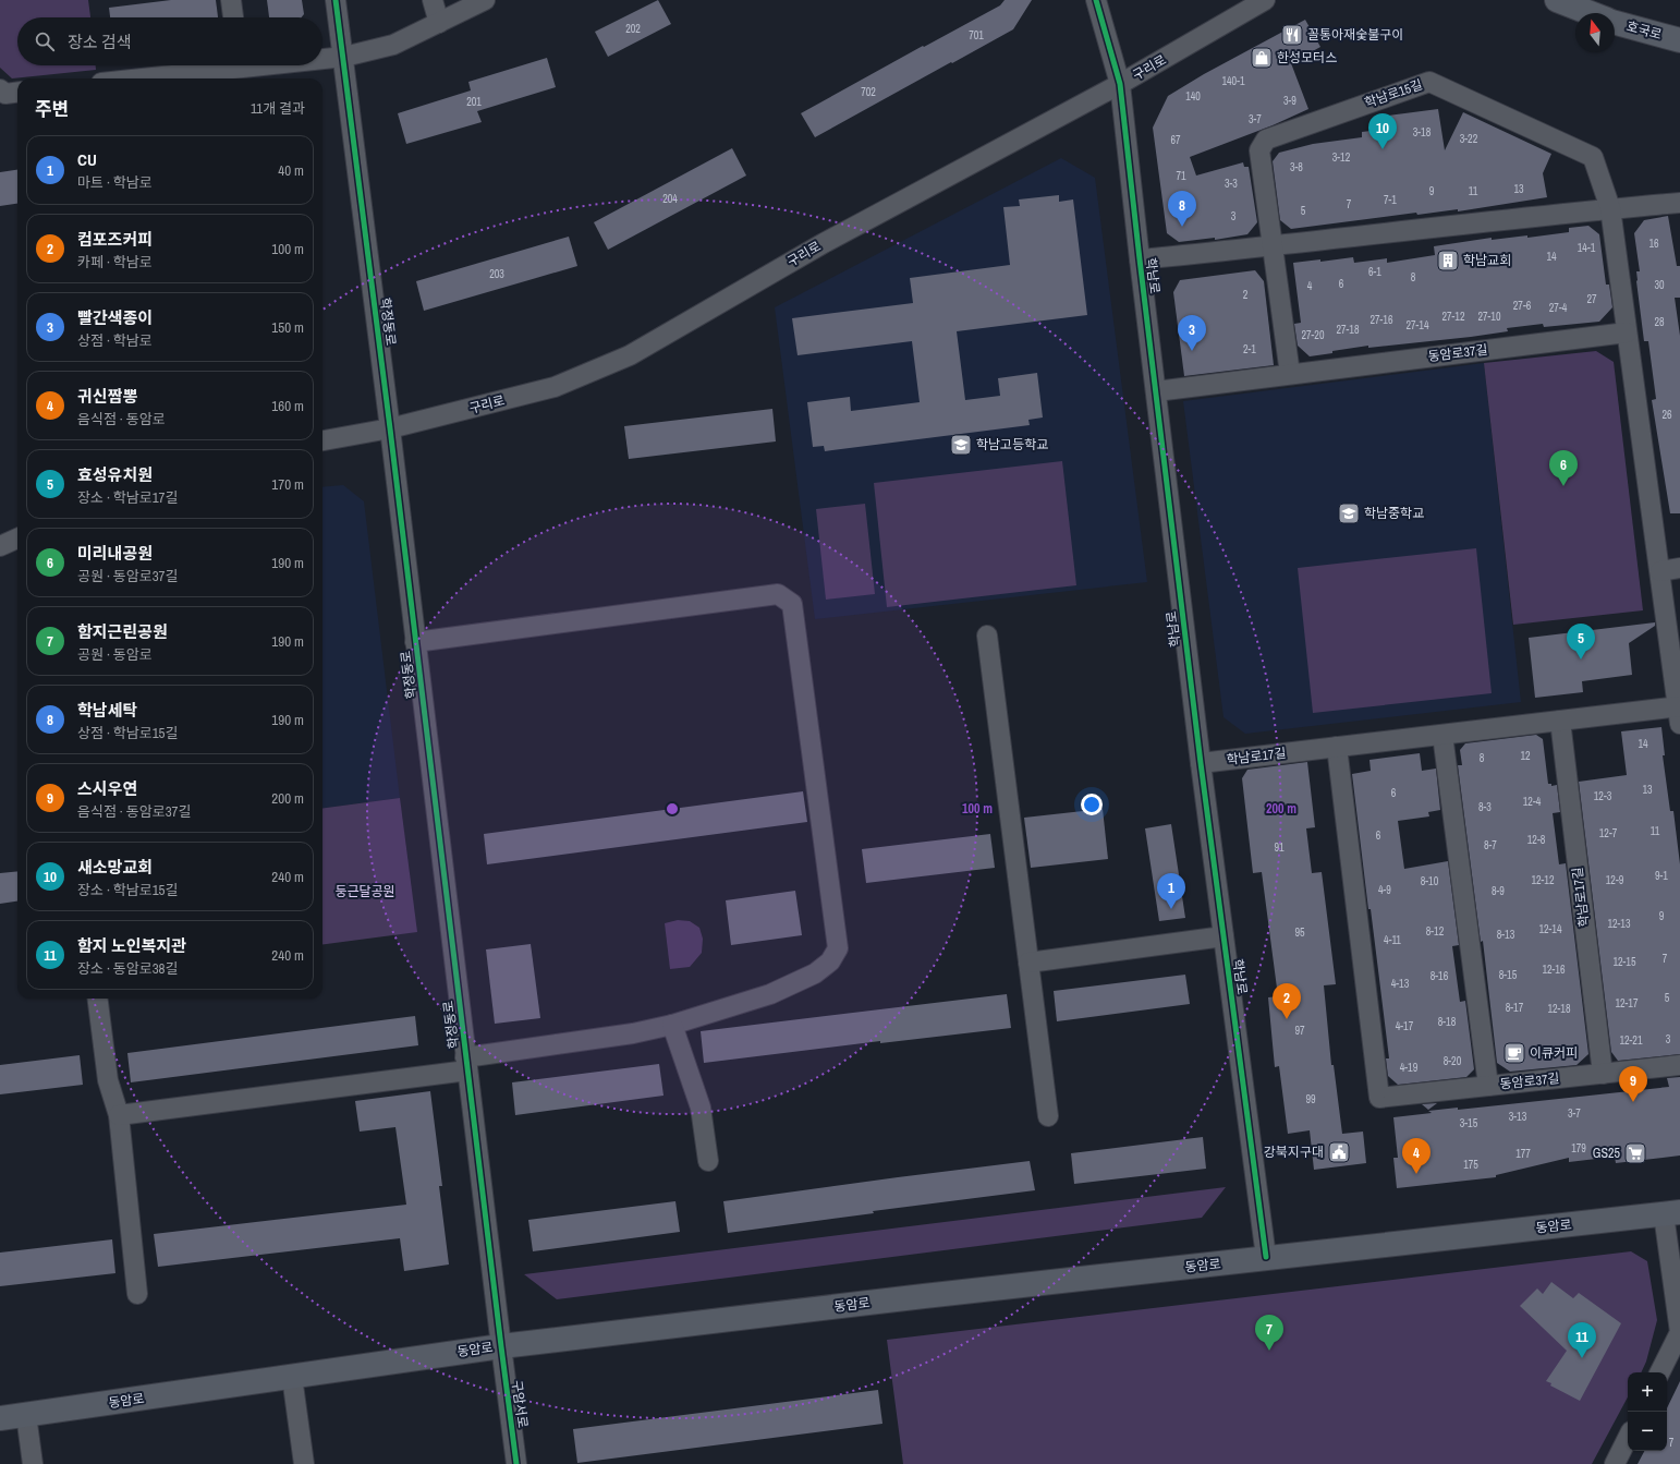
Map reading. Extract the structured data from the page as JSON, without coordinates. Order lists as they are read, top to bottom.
{
  "streets": {
    "main road": ["호국로", "동암로"],
    "street": [
      "구리로",
      "학남로15길",
      "학남로",
      "학정동로",
      "동암로37길",
      "학남로17길",
      "구암서로"
    ]
  },
  "crossings": [
    ["구리로", "학남로"],
    ["구리로", "학정동로"],
    ["학남로15길", "동암로37길"],
    ["학남로", "동암로37길"],
    ["학남로", "학남로17길"],
    ["학남로", "동암로"],
    ["학정동로", "동암로"],
    ["학정동로", "구암서로"],
    ["동암로37길", "학남로17길"],
    ["동암로", "구암서로"]
  ],
  "parks": ["둥근달공원"],
  "places": {
    "restaurant": ["꼴통아재숯불구이"],
    "shop": ["한성모터스"],
    "building": ["학남교회"],
    "school or university": ["학남고등학교", "학남중학교"],
    "cafe": ["이큐커피"],
    "public building": ["강북지구대"],
    "supermarket": ["GS25"]
  },
  "house_numbers": [
    "202",
    "701",
    "140-1",
    "702",
    "140",
    "3-9",
    "201",
    "3-7",
    "3-18",
    "3-22",
    "67",
    "3-12",
    "3-8",
    "71",
    "3-3",
    "13",
    "9",
    "11",
    "204",
    "7-1",
    "7",
    "5",
    "3",
    "16",
    "14-1",
    "14",
    "6-1",
    "203",
    "8",
    "6",
    "30",
    "4",
    "2",
    "27",
    "27-6",
    "27-4",
    "27-12",
    "27-10",
    "27-16",
    "28",
    "27-14",
    "27-18",
    "27-20",
    "2-1",
    "26",
    "14",
    "12",
    "8",
    "13",
    "6",
    "12-3",
    "12-4",
    "8-3",
    "11",
    "12-7",
    "6",
    "12-8",
    "8-7",
    "91",
    "9-1",
    "12-12",
    "12-9",
    "8-10",
    "4-9",
    "8-9",
    "9",
    "12-13",
    "12-14",
    "8-12",
    "95",
    "8-13",
    "4-11",
    "7",
    "12-15",
    "12-16",
    "8-15",
    "8-16",
    "4-13",
    "5",
    "12-17",
    "8-17",
    "12-18",
    "8-18",
    "4-17",
    "97",
    "3",
    "12-21",
    "8-20",
    "4-19",
    "99",
    "3-7",
    "3-13",
    "3-15",
    "179",
    "177",
    "175",
    "7"
  ],
  "north": "top",
  "page": {
    "search": "장소 검색",
    "heading": ["주변", "11개 결과"],
    "pins": [
      "10",
      "8",
      "3",
      "6",
      "5",
      "1",
      "2",
      "9",
      "4",
      "7",
      "11"
    ],
    "list": [
      {
        "mark": "1",
        "name": "CU",
        "note": "마트 · 학남로",
        "value": "40 m"
      },
      {
        "mark": "2",
        "name": "컴포즈커피",
        "note": "카페 · 학남로",
        "value": "100 m"
      },
      {
        "mark": "3",
        "name": "빨간색종이",
        "note": "상점 · 학남로",
        "value": "150 m"
      },
      {
        "mark": "4",
        "name": "귀신짬뽕",
        "note": "음식점 · 동암로",
        "value": "160 m"
      },
      {
        "mark": "5",
        "name": "효성유치원",
        "note": "장소 · 학남로17길",
        "value": "170 m"
      },
      {
        "mark": "6",
        "name": "미리내공원",
        "note": "공원 · 동암로37길",
        "value": "190 m"
      },
      {
        "mark": "7",
        "name": "함지근린공원",
        "note": "공원 · 동암로",
        "value": "190 m"
      },
      {
        "mark": "8",
        "name": "학남세탁",
        "note": "상점 · 학남로15길",
        "value": "190 m"
      },
      {
        "mark": "9",
        "name": "스시우연",
        "note": "음식점 · 동암로37길",
        "value": "200 m"
      },
      {
        "mark": "10",
        "name": "새소망교회",
        "note": "장소 · 학남로15길",
        "value": "240 m"
      },
      {
        "mark": "11",
        "name": "함지 노인복지관",
        "note": "장소 · 동암로38길",
        "value": "240 m"
      }
    ],
    "map_buttons": ["+", "−"]
  },
  "rings": ["100 m", "200 m"]
}
